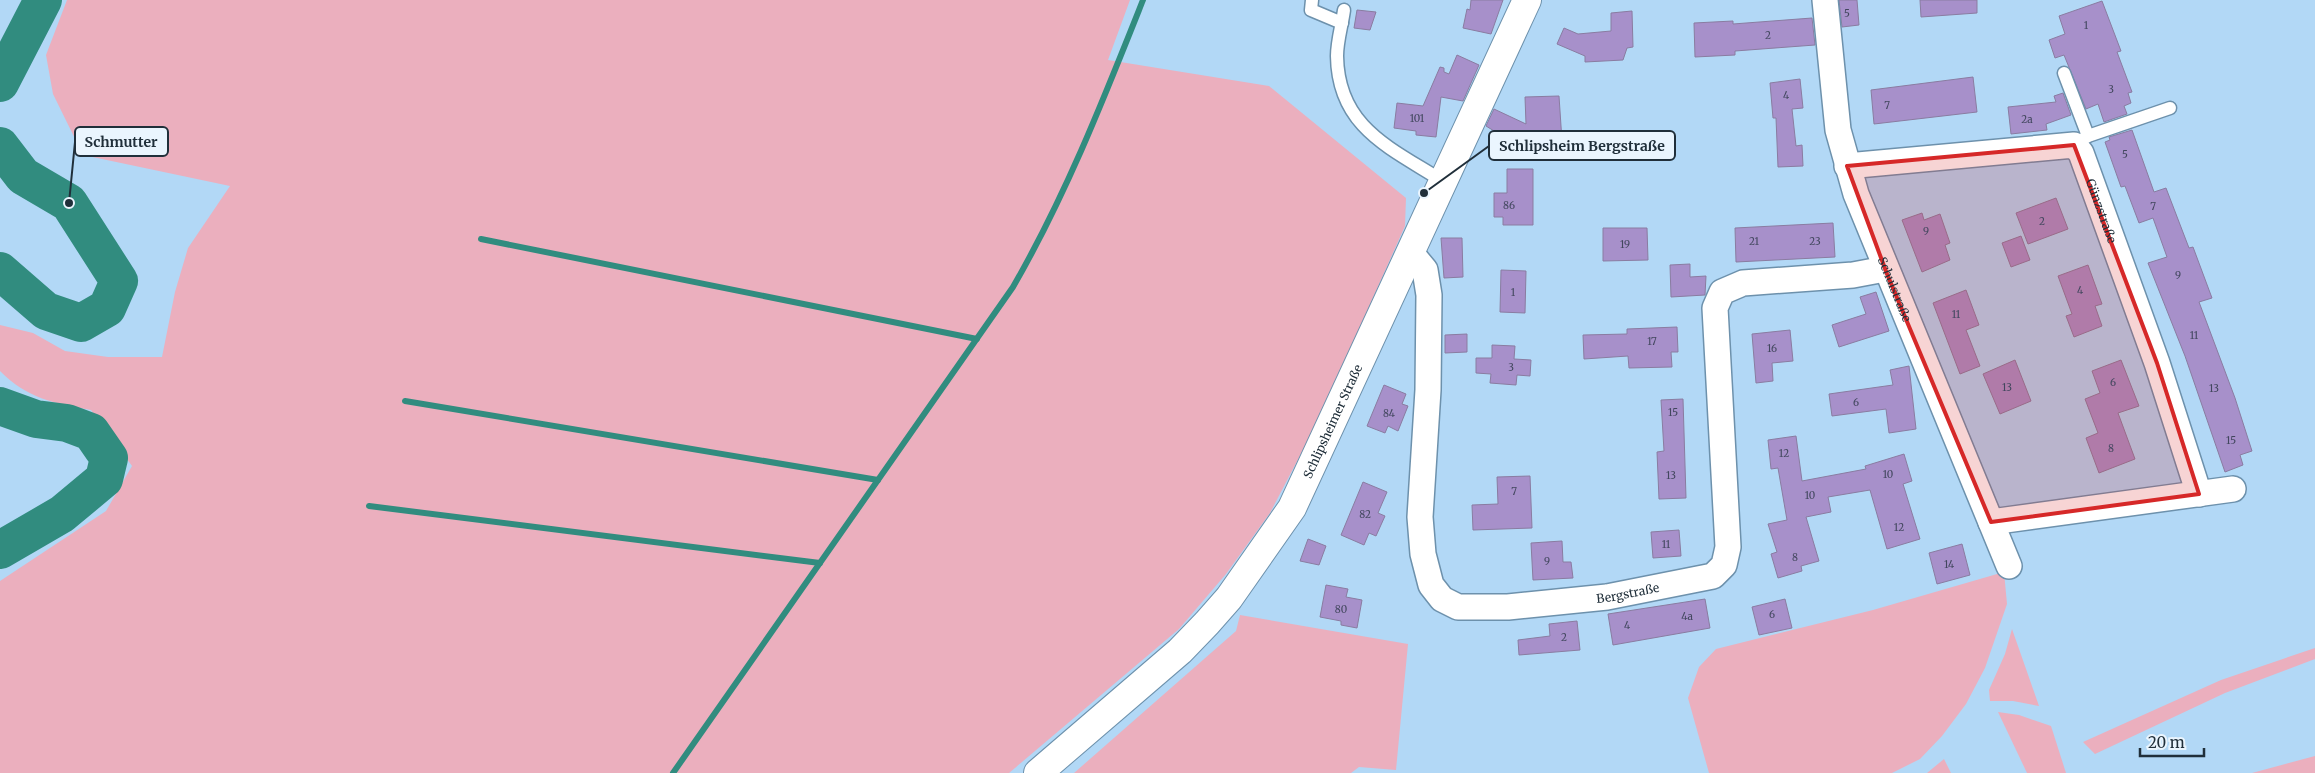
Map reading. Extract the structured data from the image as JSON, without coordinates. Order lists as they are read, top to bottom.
{
  "streets": {
    "street": [
      "Günzstraße",
      "Schulstraße",
      "Schlipsheimer Straße",
      "Bergstraße"
    ]
  },
  "crossings": [
    ["Schulstraße", "Bergstraße"],
    ["Schlipsheimer Straße", "Bergstraße"]
  ],
  "places": ["Schlipsheim Bergstraße", "Schmutter"],
  "house_numbers": [
    "5",
    "1",
    "2",
    "3",
    "4",
    "7",
    "101",
    "2a",
    "5",
    "86",
    "7",
    "2",
    "9",
    "21",
    "23",
    "19",
    "9",
    "4",
    "1",
    "11",
    "11",
    "17",
    "16",
    "3",
    "6",
    "13",
    "13",
    "6",
    "15",
    "84",
    "15",
    "8",
    "12",
    "10",
    "13",
    "7",
    "10",
    "82",
    "12",
    "11",
    "8",
    "9",
    "14",
    "80",
    "6",
    "4a",
    "4",
    "2"
  ],
  "scale_bar": "20 m"
}
